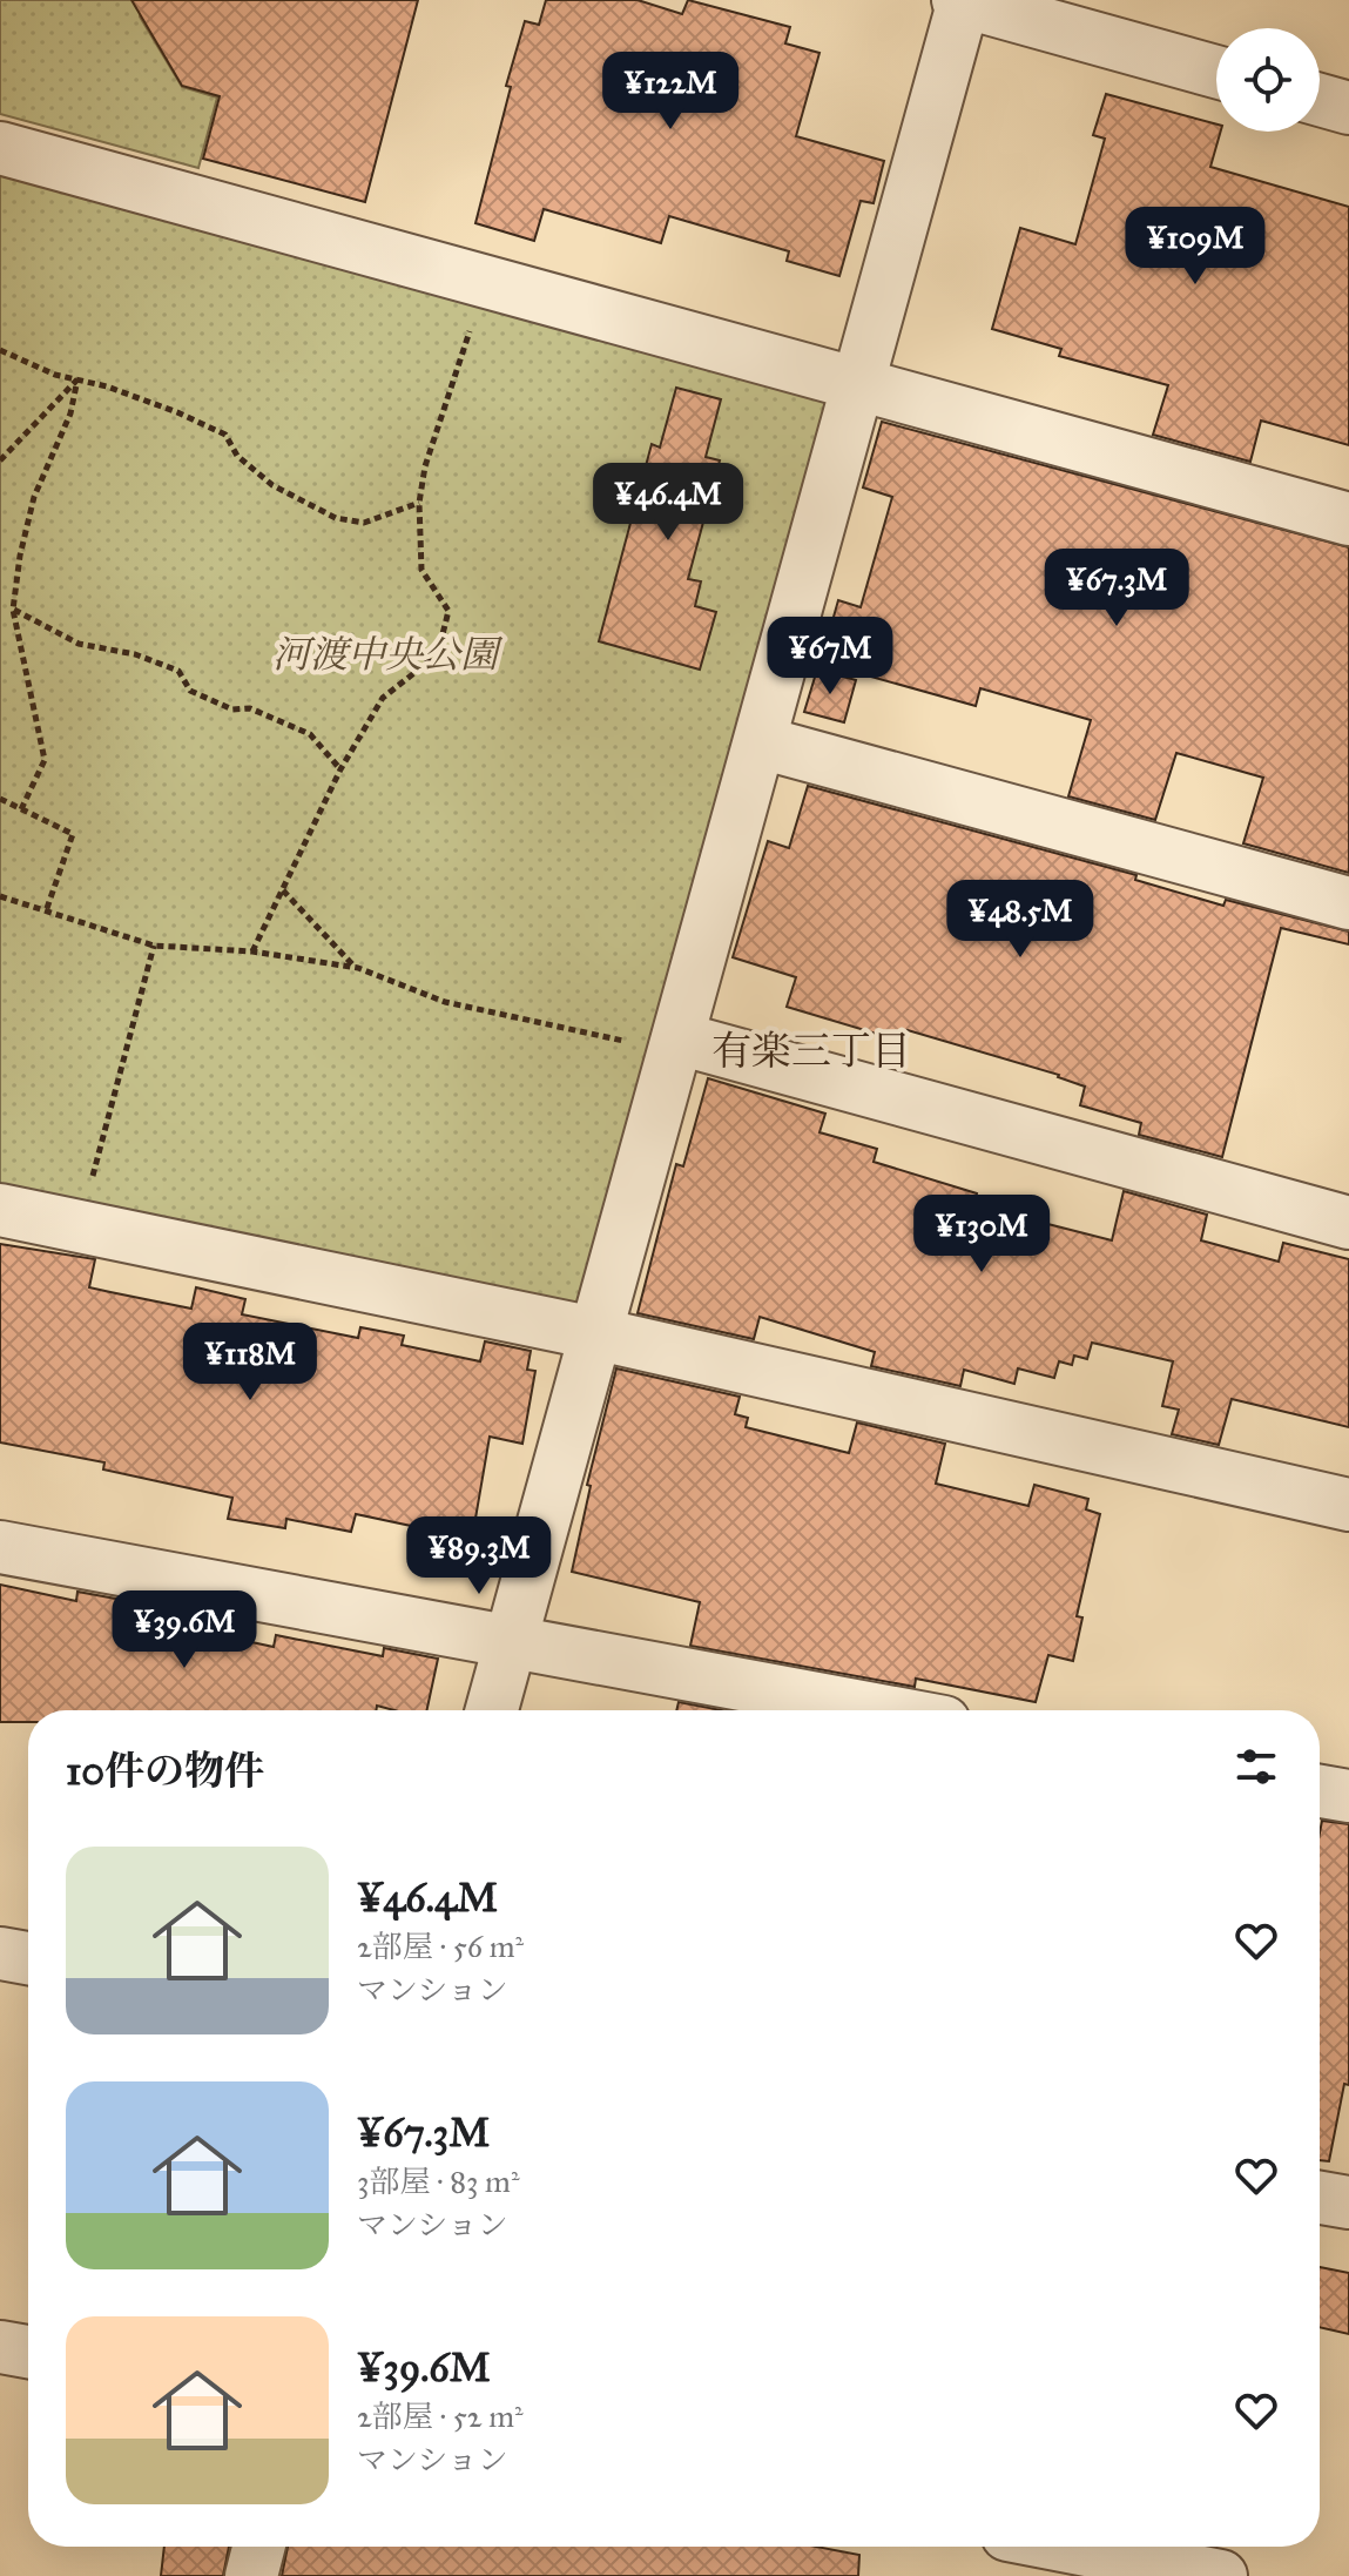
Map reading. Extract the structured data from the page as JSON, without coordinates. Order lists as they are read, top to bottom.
{
  "districts": ["有楽三丁目"],
  "parks": ["河渡中央公園"],
  "page": {
    "price": [
      "¥122M",
      "¥109M",
      "¥46.4M",
      "¥67.3M",
      "¥67M",
      "¥48.5M",
      "¥130M",
      "¥118M",
      "¥89.3M",
      "¥39.6M"
    ],
    "heading": "10件の物件",
    "list": [
      {
        "name": "¥46.4M",
        "note": "2部屋 · 56 m² · マンション"
      },
      {
        "name": "¥67.3M",
        "note": "3部屋 · 83 m² · マンション"
      },
      {
        "name": "¥39.6M",
        "note": "2部屋 · 52 m² · マンション"
      }
    ]
  }
}
